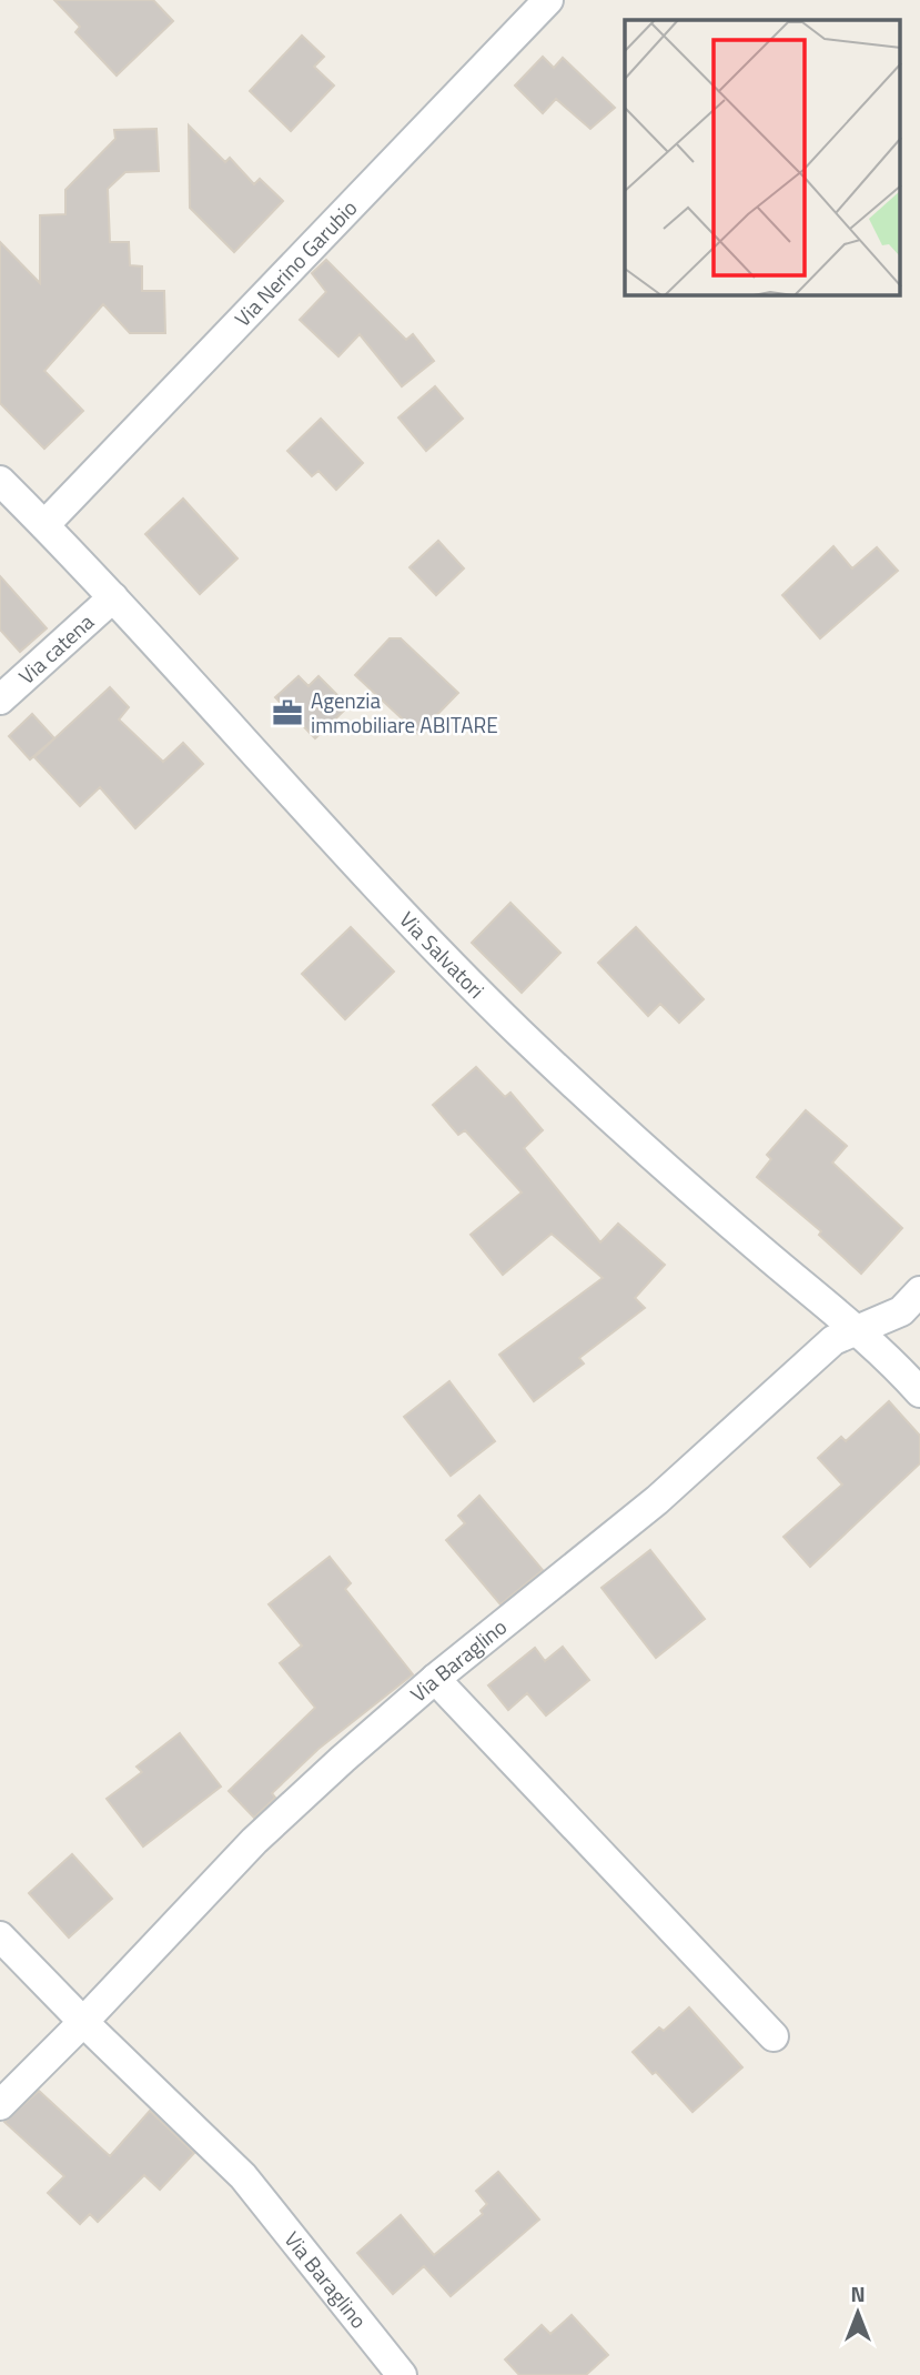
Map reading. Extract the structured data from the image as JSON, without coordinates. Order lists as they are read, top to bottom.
{
  "streets": {
    "street": [
      "Via Nerino Garubio",
      "Via catena",
      "Via Salvatori",
      "Via Baraglino"
    ]
  },
  "crossings": [
    ["Via Nerino Garubio", "Via Salvatori"],
    ["Via catena", "Via Salvatori"],
    ["Via Salvatori", "Via Baraglino"]
  ],
  "places": {
    "office": ["Agenzia immobiliare ABITARE"]
  },
  "north": "top"
}
